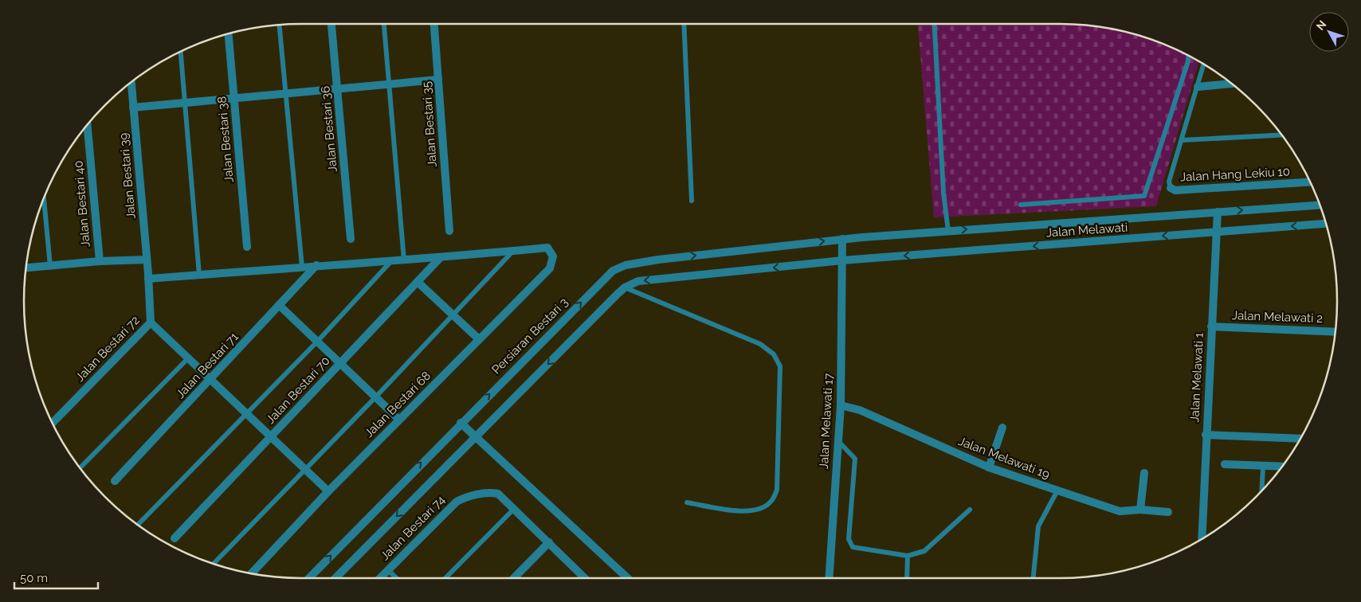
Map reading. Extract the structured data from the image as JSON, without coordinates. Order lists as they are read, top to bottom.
{
  "streets": {
    "street": [
      "Jalan Bestari 35",
      "Jalan Bestari 36",
      "Jalan Bestari 38",
      "Jalan Hang Lekiu 10",
      "Jalan Bestari 39",
      "Jalan Bestari 40",
      "Jalan Melawati",
      "Jalan Melawati 2",
      "Persiaran Bestari 3",
      "Jalan Bestari 72",
      "Jalan Bestari 71",
      "Jalan Melawati 1",
      "Jalan Bestari 70",
      "Jalan Bestari 68",
      "Jalan Melawati 17",
      "Jalan Melawati 19",
      "Jalan Bestari 74"
    ]
  },
  "crossings": [
    ["Jalan Bestari 39", "Jalan Bestari 72"],
    ["Jalan Melawati", "Persiaran Bestari 3"],
    ["Jalan Melawati", "Jalan Melawati 1"],
    ["Jalan Melawati", "Jalan Melawati 17"],
    ["Jalan Melawati 2", "Jalan Melawati 1"],
    ["Persiaran Bestari 3", "Jalan Melawati 17"],
    ["Jalan Melawati 17", "Jalan Melawati 19"]
  ],
  "scale_bar": "50 m",
  "north": "top left"
}
